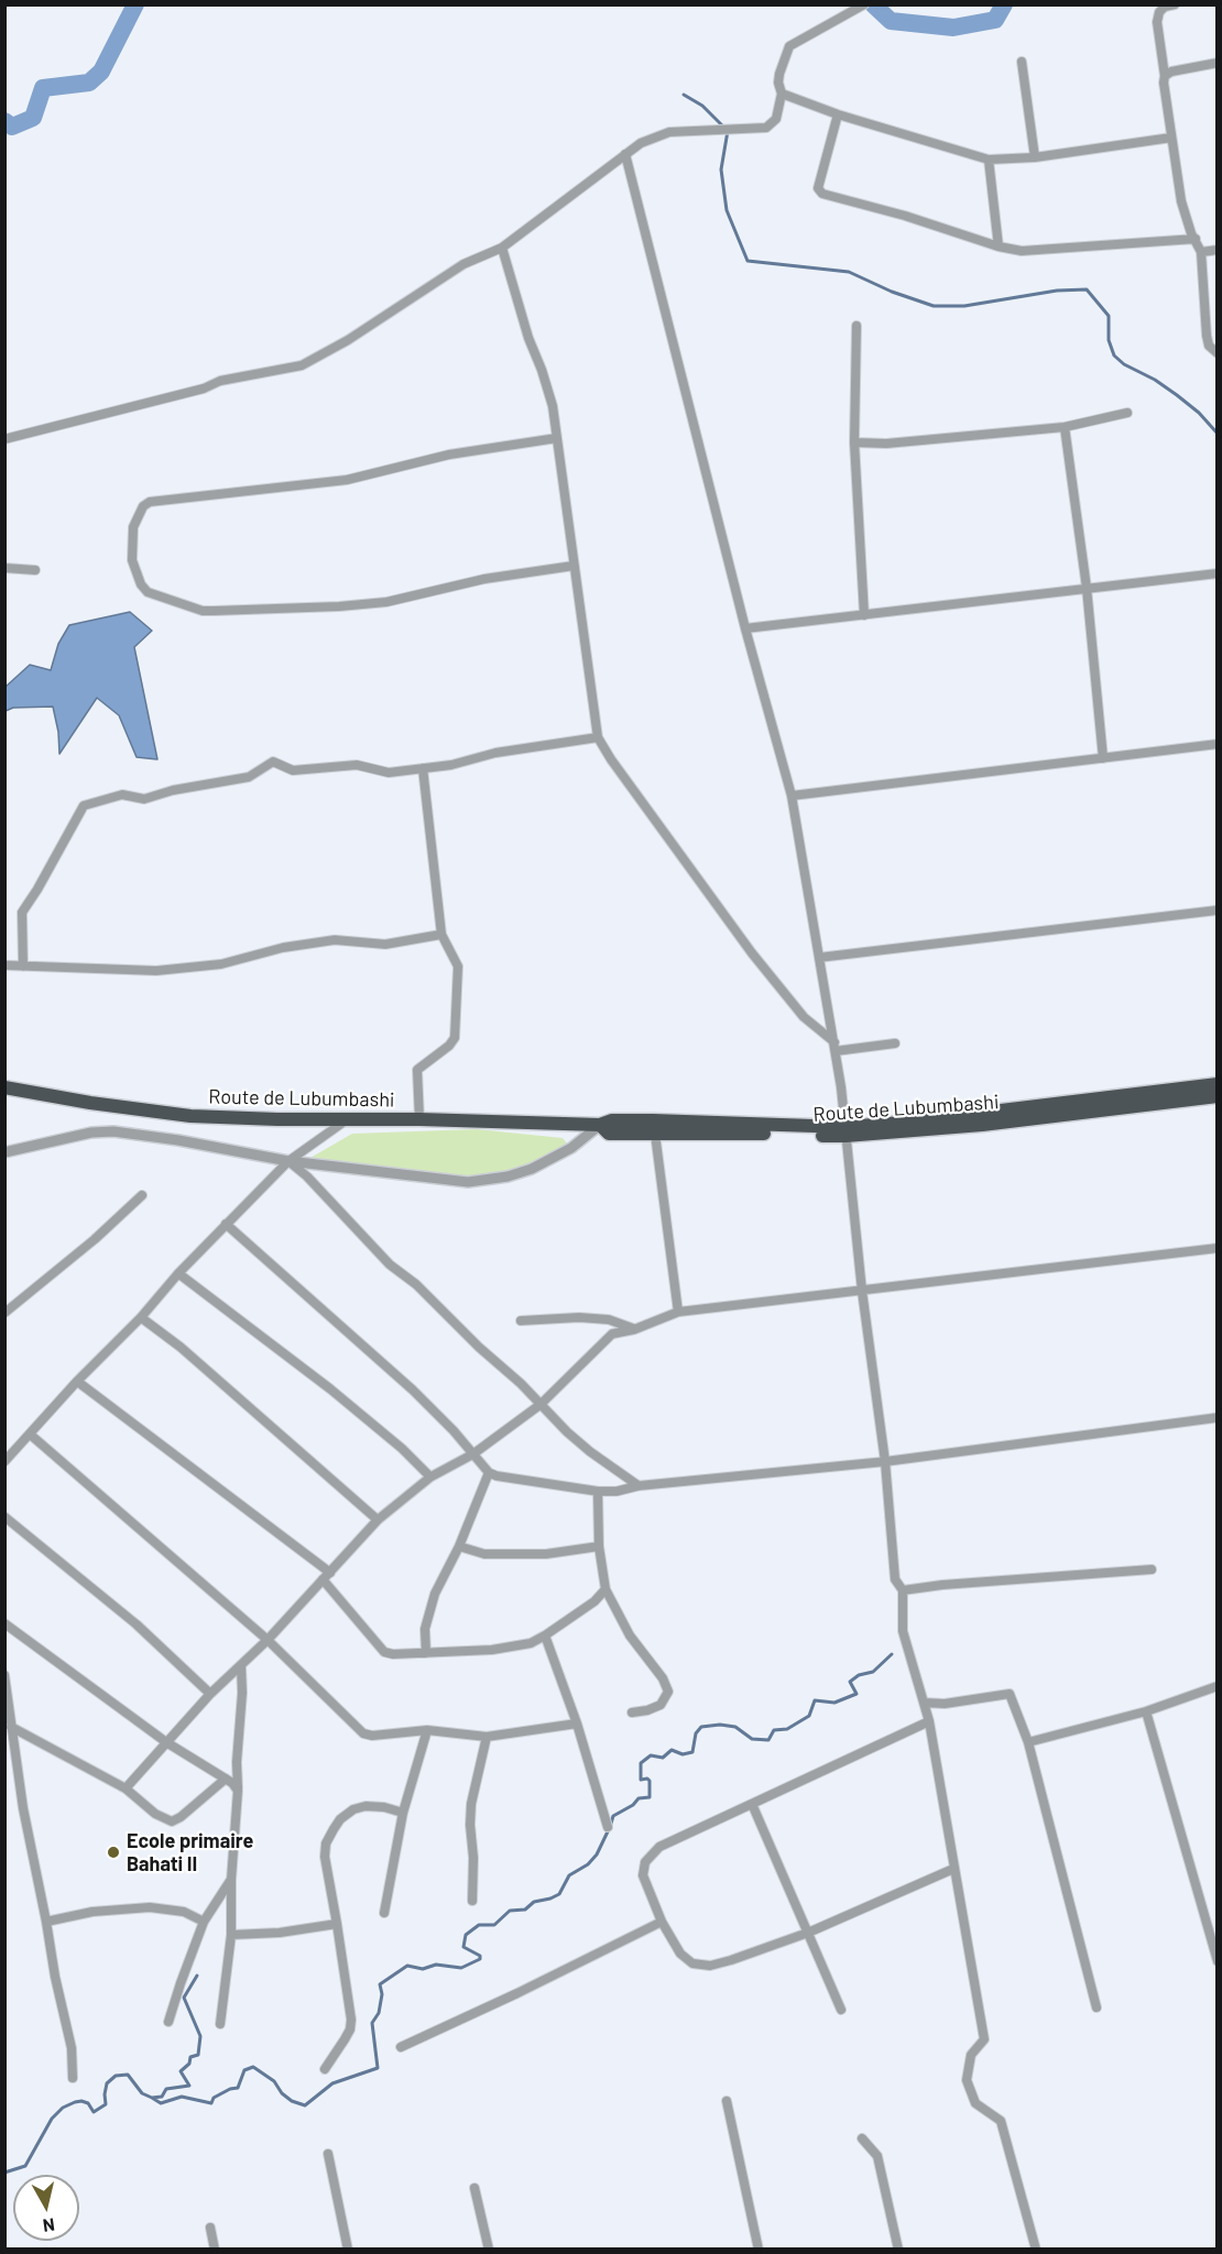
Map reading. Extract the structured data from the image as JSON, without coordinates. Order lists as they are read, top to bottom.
{
  "streets": {
    "highway": ["Route de Lubumbashi"]
  },
  "places": ["Ecole primaire Bahati II"],
  "north": "bottom"
}
